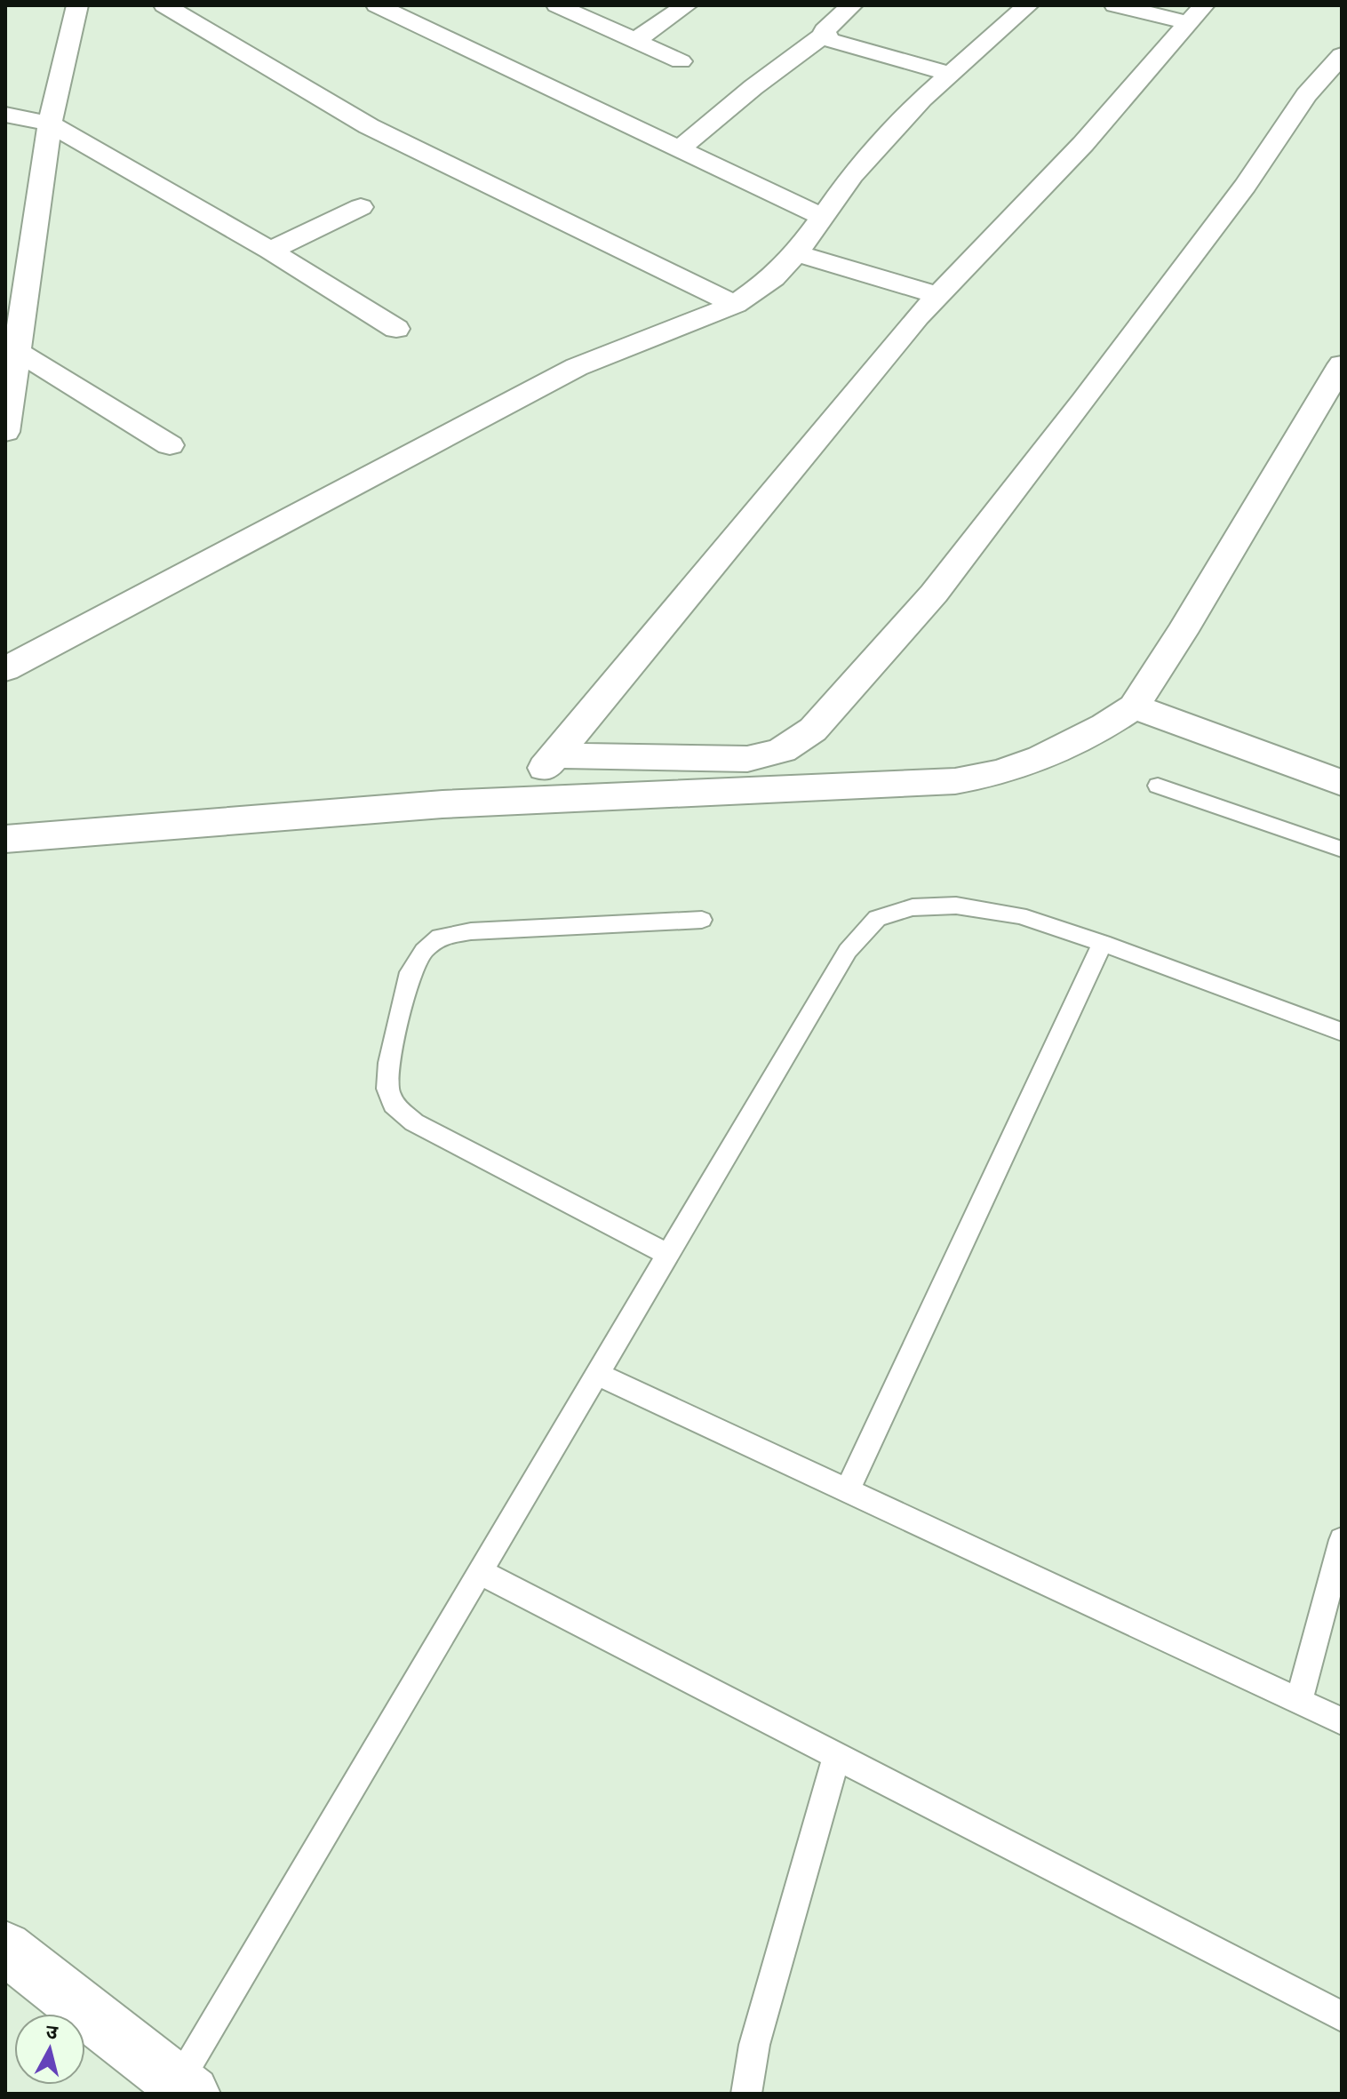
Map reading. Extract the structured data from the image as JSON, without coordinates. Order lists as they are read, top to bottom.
{
  "north": "top"
}
